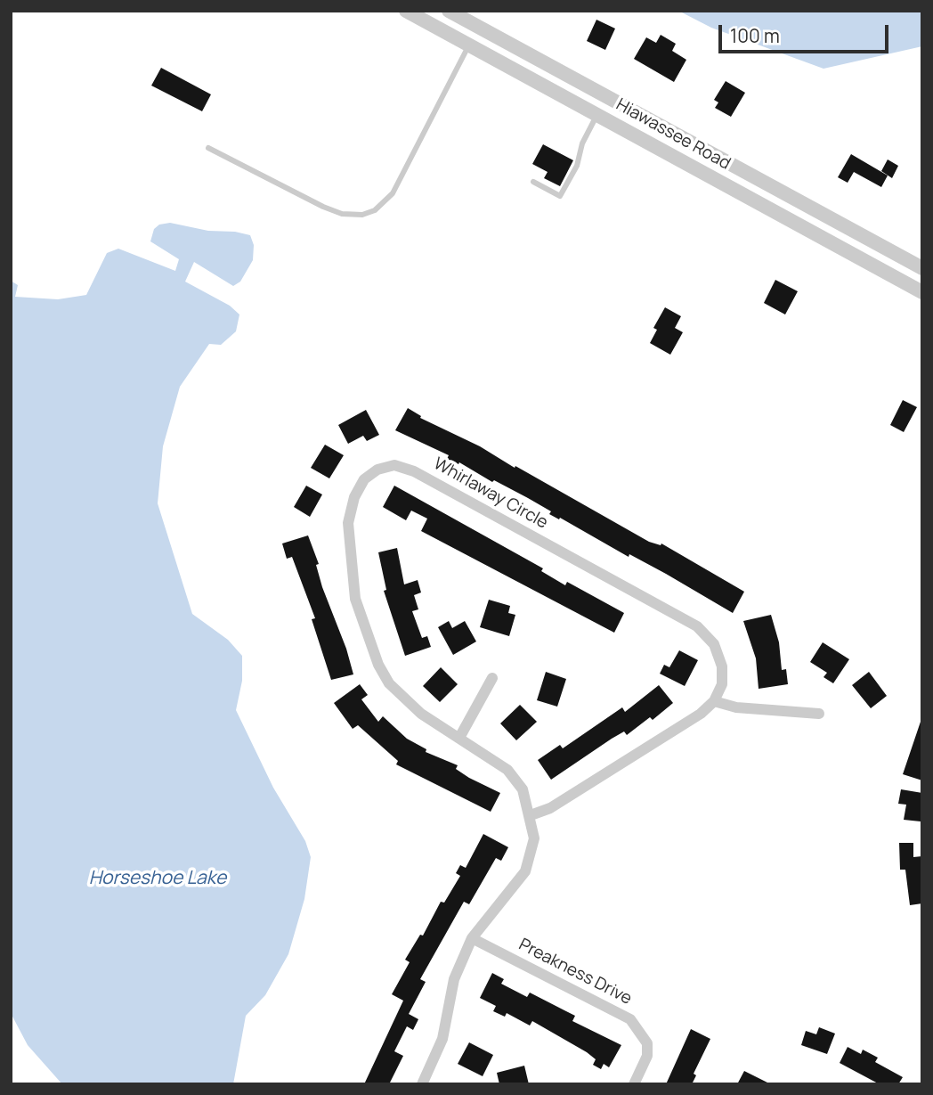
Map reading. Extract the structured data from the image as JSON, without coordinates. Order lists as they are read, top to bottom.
{
  "streets": {
    "street": ["Hiawassee Road", "Whirlaway Circle", "Preakness Drive"]
  },
  "crossings": [
    ["Whirlaway Circle", "Preakness Drive"]
  ],
  "water": ["Horseshoe Lake"],
  "scale_bar": "100 m"
}
